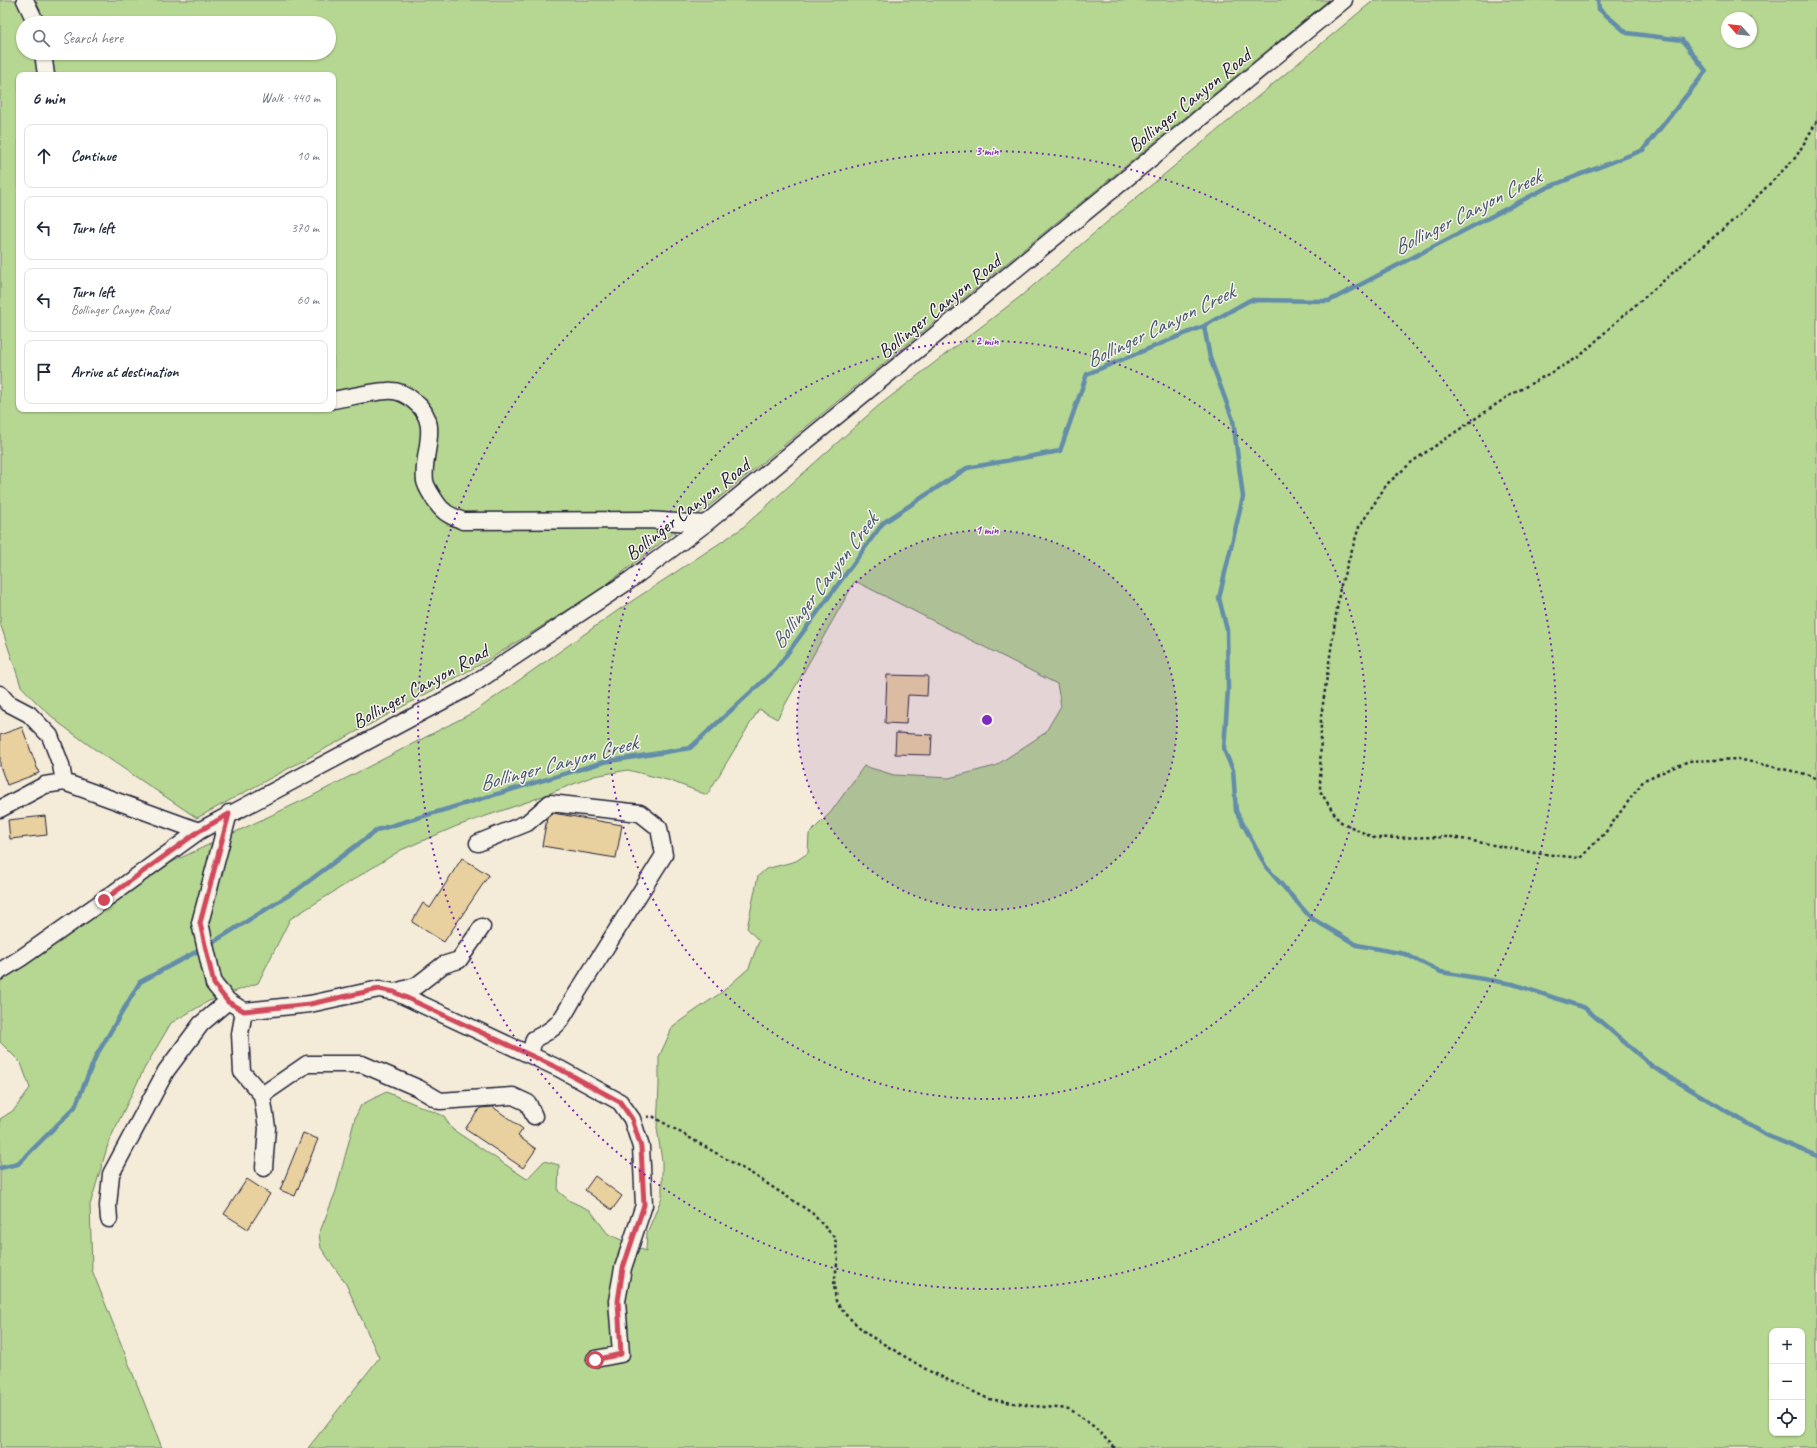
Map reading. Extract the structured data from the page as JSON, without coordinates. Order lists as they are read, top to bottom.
{
  "streets": {
    "street": ["Bollinger Canyon Road"]
  },
  "water": ["Bollinger Canyon Creek"],
  "north": "top left",
  "page": {
    "search": "Search here",
    "heading": ["6 min", "Walk · 440 m"],
    "list": [
      ["Continue", "10 m"],
      ["Turn left", "370 m"],
      ["Turn left", "Bollinger Canyon Road", "60 m"],
      "Arrive at destination"
    ],
    "map_buttons": ["+", "−"]
  },
  "rings": ["3 min", "2 min", "1 min"]
}
